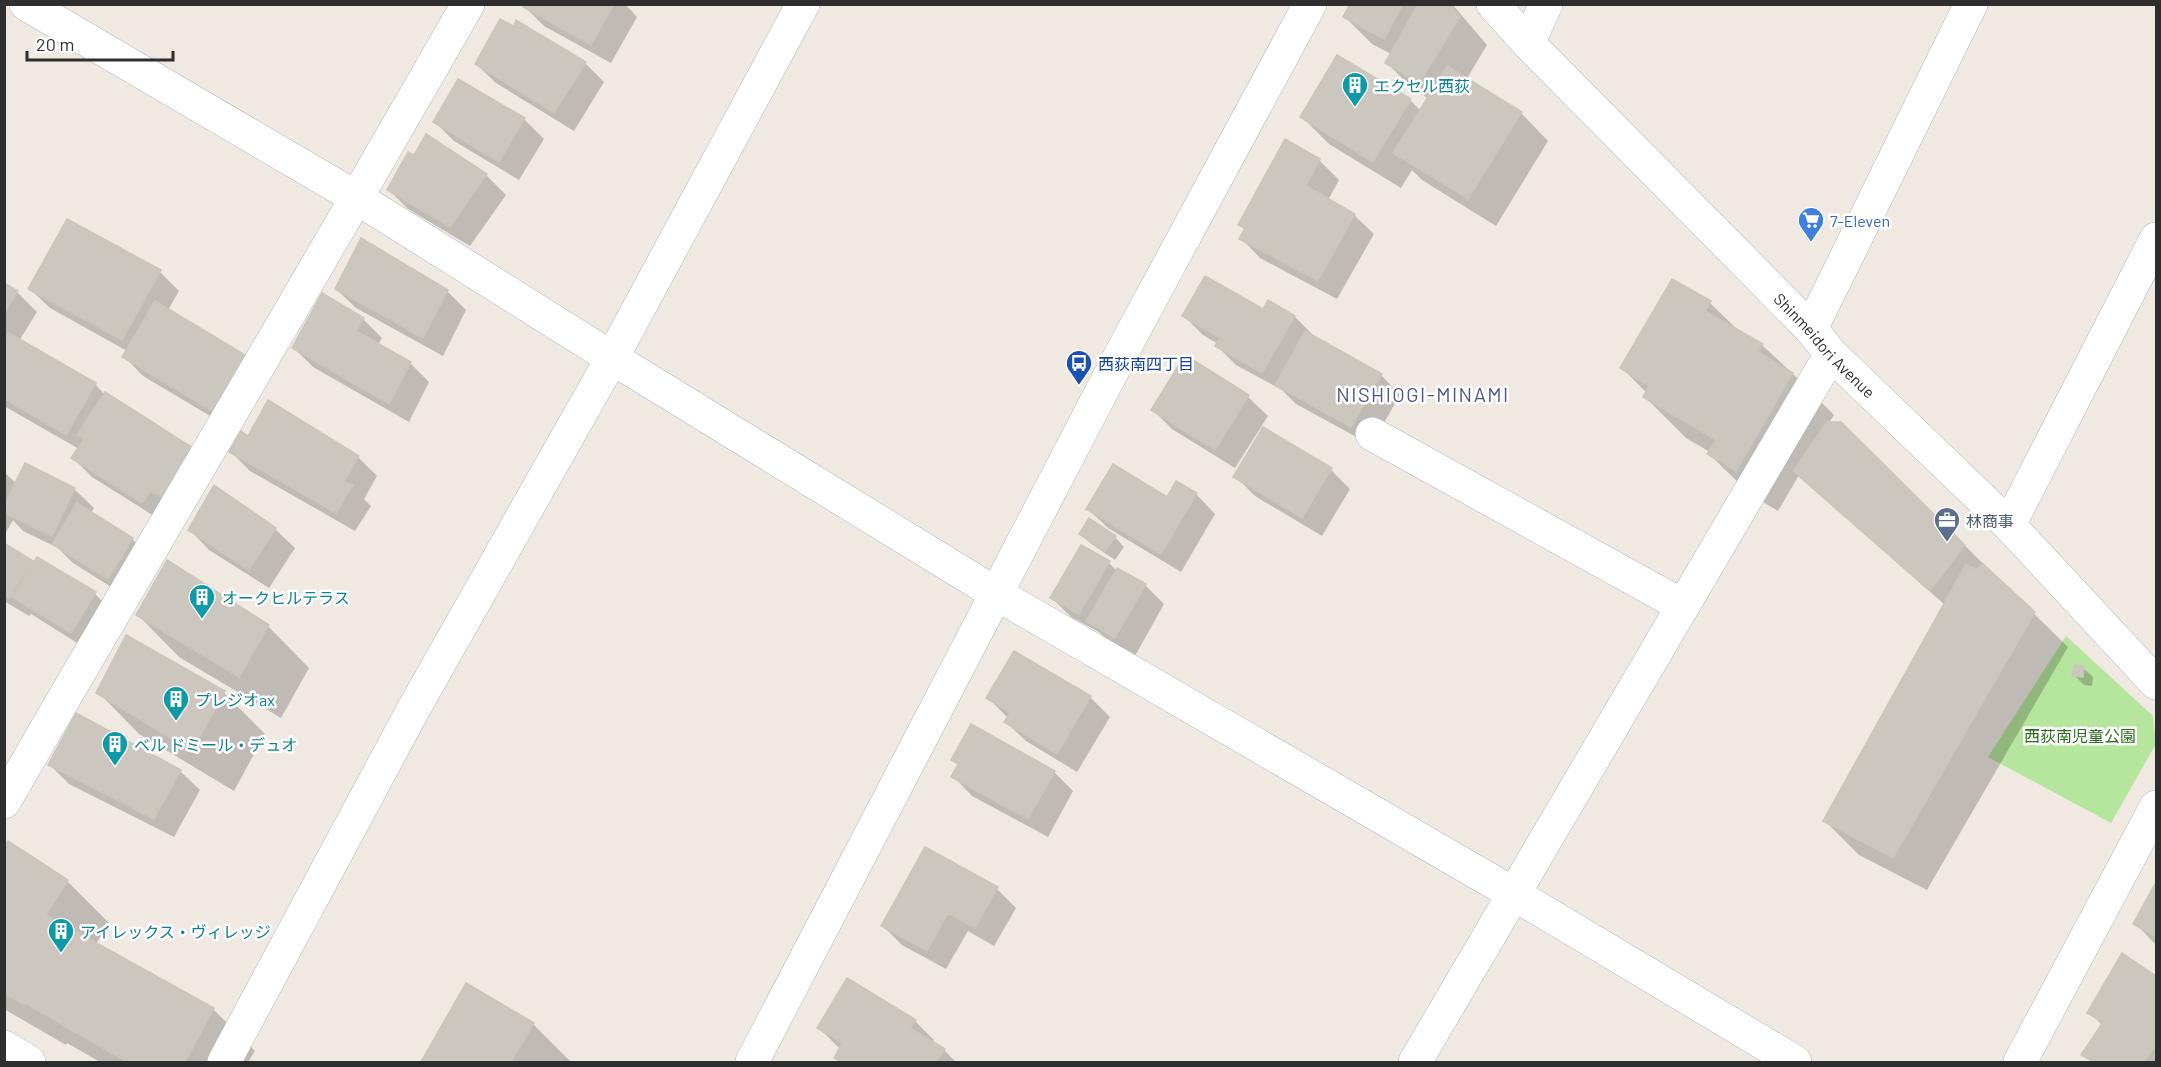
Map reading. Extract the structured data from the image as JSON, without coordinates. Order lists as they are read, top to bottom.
{
  "streets": {
    "street": ["Shinmeidori Avenue"]
  },
  "districts": ["NISHIOGI-MINAMI"],
  "parks": ["西荻南児童公園"],
  "places": {
    "building": [
      "エクセル西荻",
      "オークヒルテラス",
      "プレジオax",
      "ベル ドミール・デュオ",
      "アイレックス・ヴィレッジ"
    ],
    "supermarket": ["7-Eleven"],
    "bus stop": ["西荻南四丁目"],
    "office": ["林商事"]
  },
  "scale_bar": "20 m"
}
